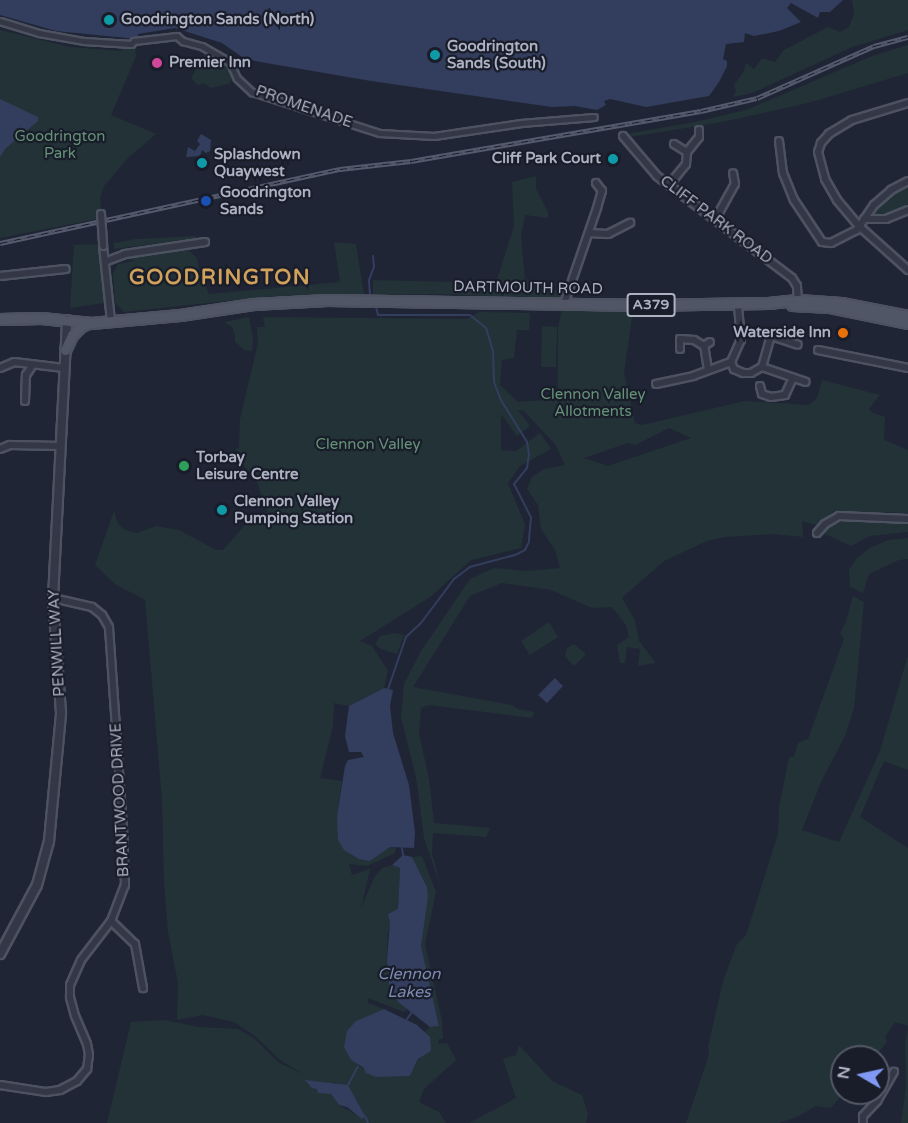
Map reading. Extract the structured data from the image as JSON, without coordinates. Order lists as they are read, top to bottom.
{
  "streets": {
    "main road": ["DARTMOUTH ROAD", "A379"],
    "street": [
      "PROMENADE",
      "CLIFF PARK ROAD",
      "PENWILL WAY",
      "BRANTWOOD DRIVE"
    ]
  },
  "crossings": [
    ["CLIFF PARK ROAD", "DARTMOUTH ROAD"],
    ["DARTMOUTH ROAD", "PENWILL WAY"],
    ["PENWILL WAY", "BRANTWOOD DRIVE"]
  ],
  "districts": ["GOODRINGTON"],
  "water": ["Clennon Lakes"],
  "parks": ["Goodrington Park", "Clennon Valley Allotments", "Clennon Valley"],
  "places": [
    "Goodrington Sands (North)",
    "Goodrington Sands (South)",
    "Premier Inn",
    "Cliff Park Court",
    "Splashdown Quaywest",
    "Goodrington Sands",
    "Waterside Inn",
    "Torbay Leisure Centre",
    "Clennon Valley Pumping Station"
  ],
  "north": "left"
}
